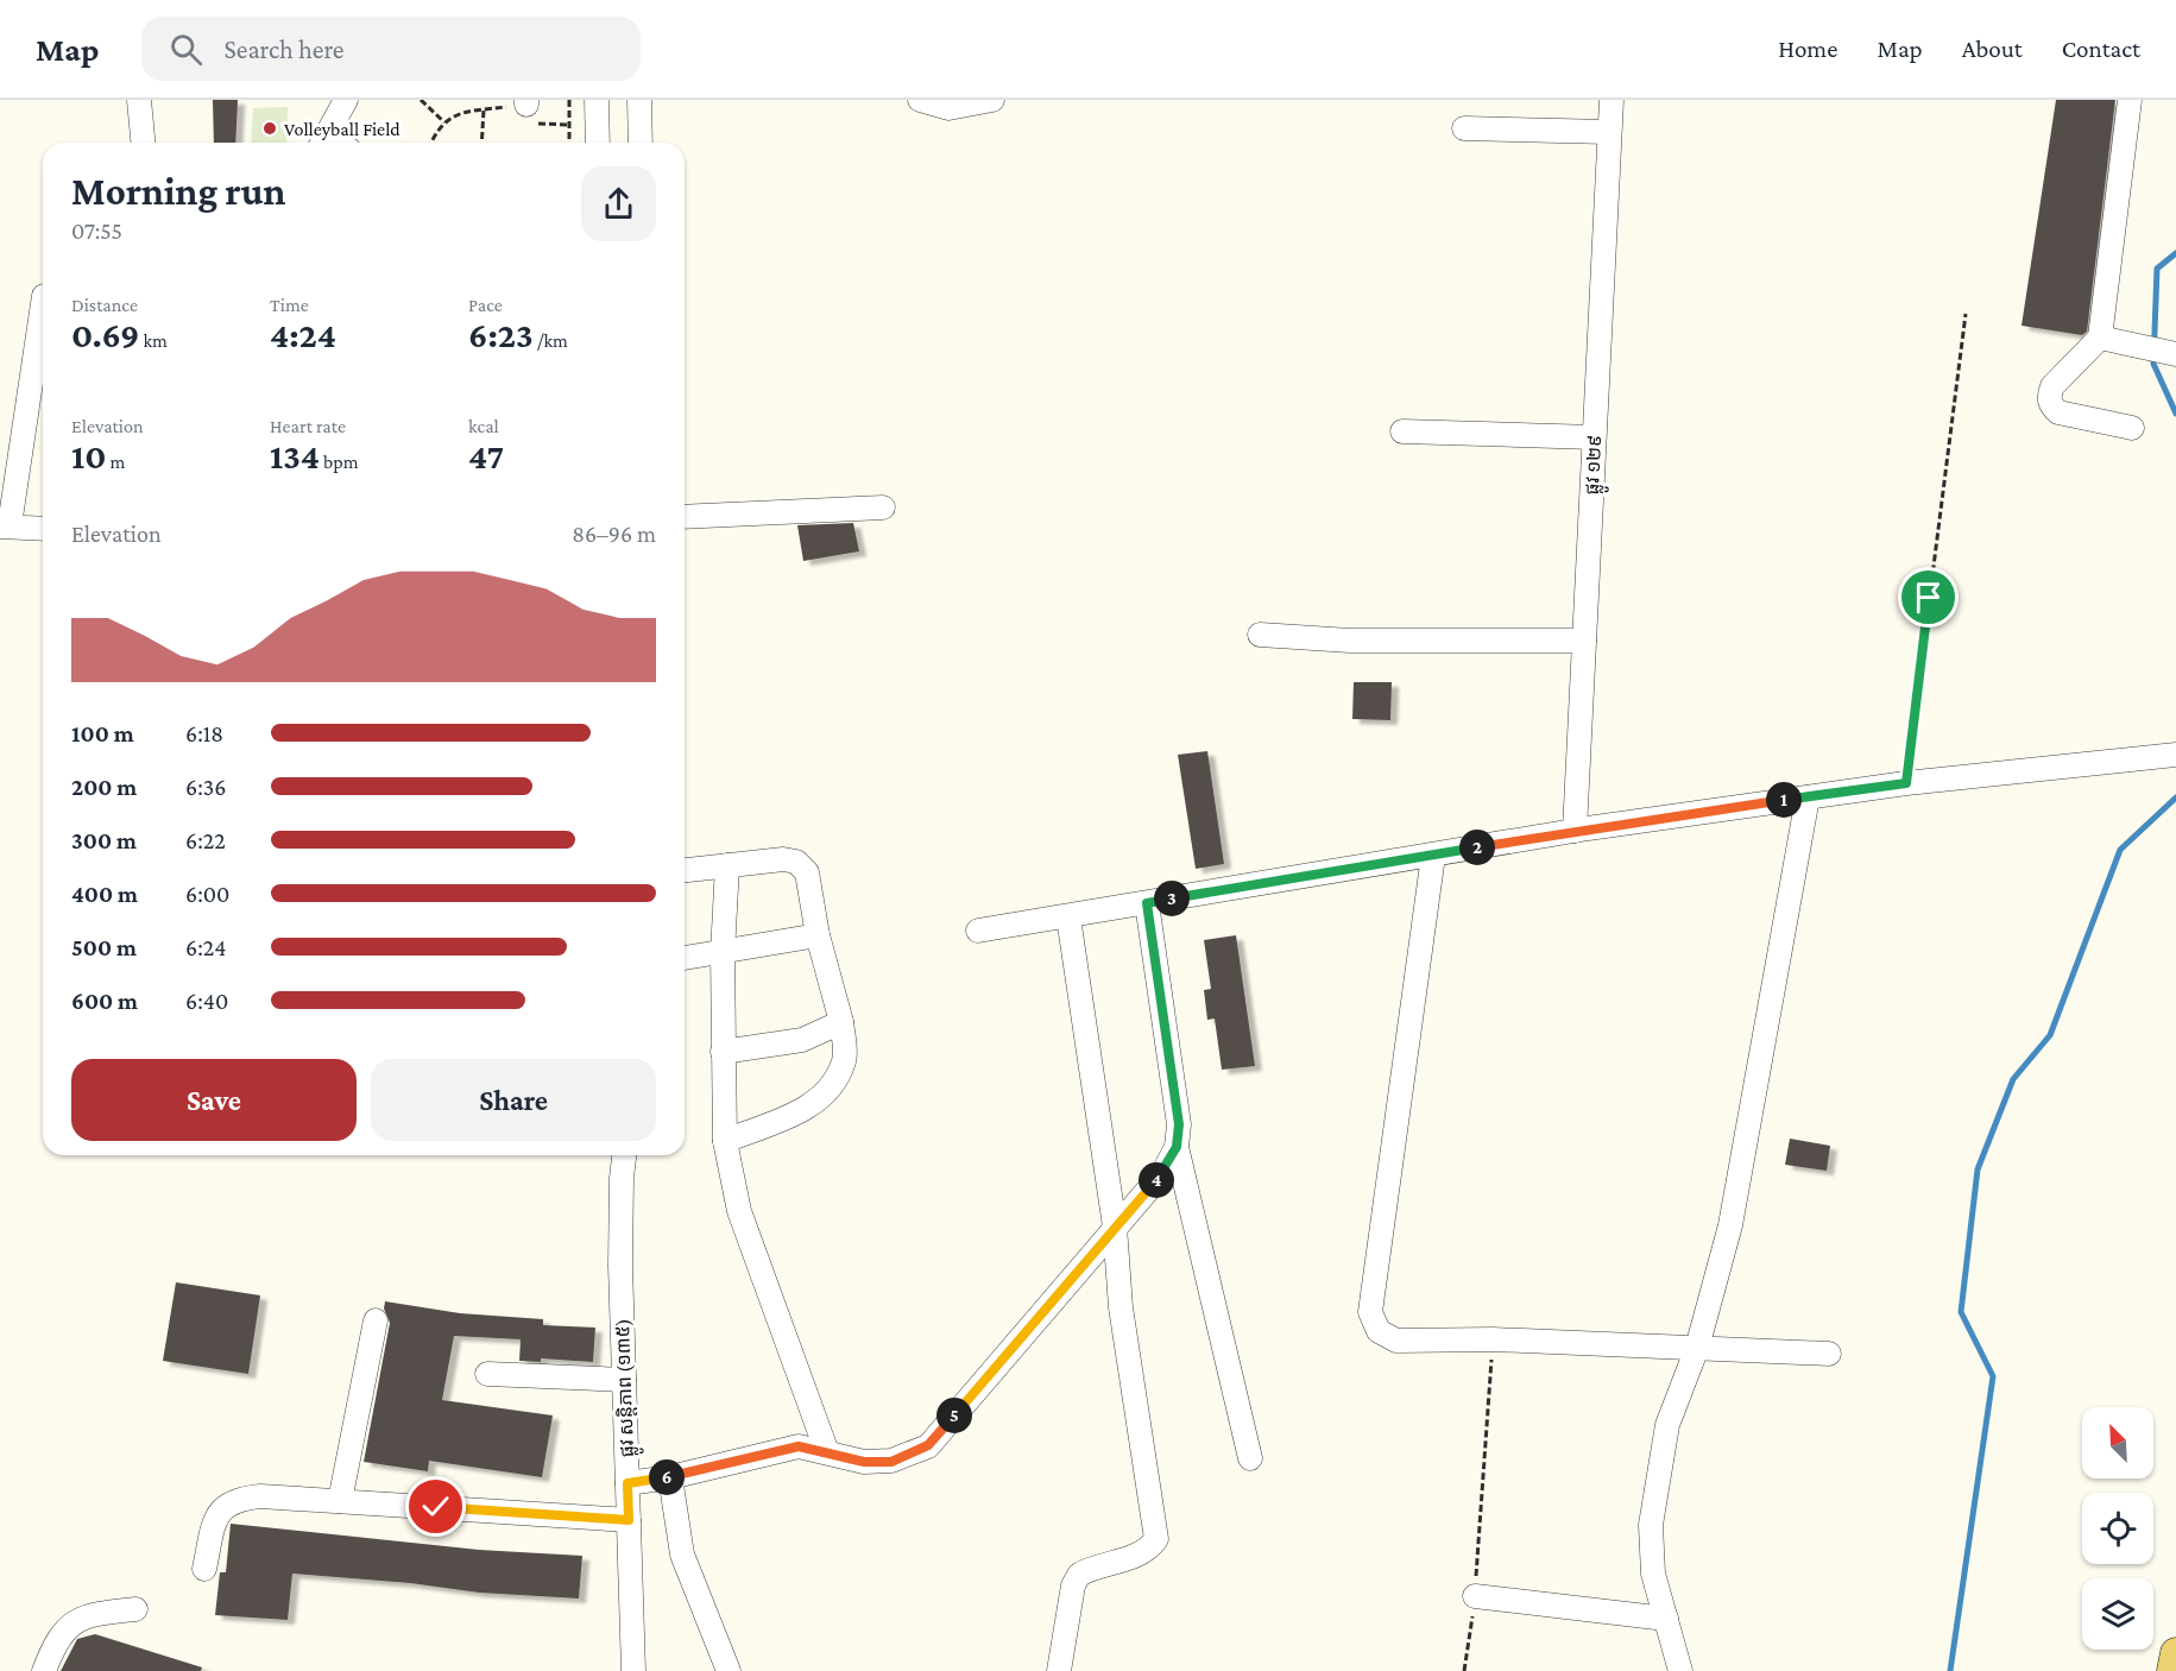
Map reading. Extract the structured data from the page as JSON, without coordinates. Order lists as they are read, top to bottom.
{
  "streets": {
    "street": ["ផ្លូវ ១២៩", "ផ្លូវ សន្តិភាព (១៣៥)"]
  },
  "places": ["Volleyball Field"],
  "north": "top left",
  "page": {
    "header": "Map",
    "search": "Search here",
    "nav": [
      "Home",
      "Map",
      "About",
      "Contact"
    ],
    "heading": ["Morning run", "07:55"],
    "stats": [
      ["Distance", "0.69 km"],
      ["Time", "4:24"],
      ["Pace", "6:23 /km"],
      ["Elevation", "10 m"],
      ["Heart rate", "134 bpm"],
      ["kcal", "47"]
    ],
    "chart": ["Elevation", "86–96 m"],
    "list": [
      {
        "name": "100 m",
        "note": "6:18"
      },
      {
        "name": "200 m",
        "note": "6:36"
      },
      {
        "name": "300 m",
        "note": "6:22"
      },
      {
        "name": "400 m",
        "note": "6:00"
      },
      {
        "name": "500 m",
        "note": "6:24"
      },
      {
        "name": "600 m",
        "note": "6:40"
      }
    ],
    "pins": [
      "1",
      "2",
      "3",
      "4",
      "5",
      "6"
    ],
    "buttons": ["Save", "Share"]
  }
}
